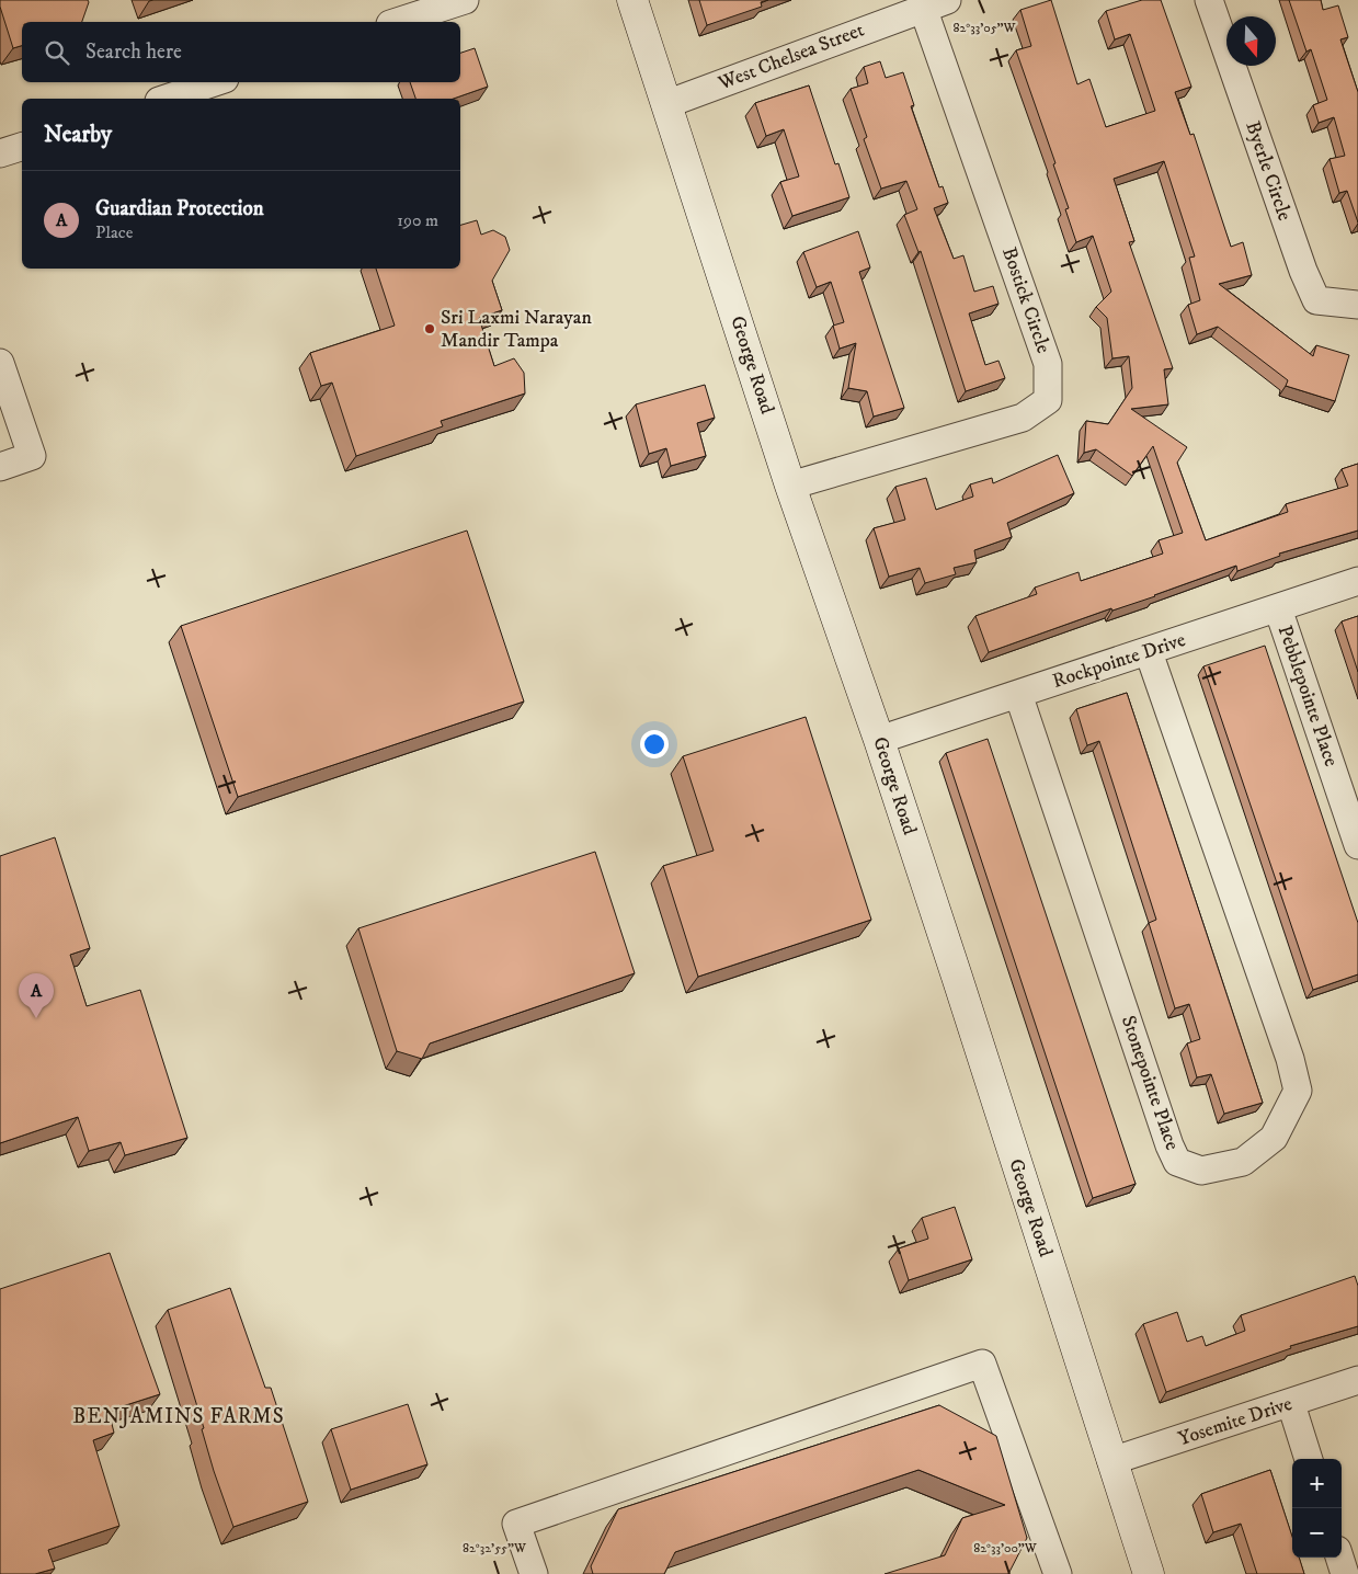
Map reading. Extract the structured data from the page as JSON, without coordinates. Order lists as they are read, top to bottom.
{
  "streets": {
    "street": [
      "West Chelsea Street",
      "Byerle Circle",
      "Bostick Circle",
      "George Road",
      "Rockpointe Drive",
      "Pebblepointe Place",
      "Stonepointe Place",
      "Yosemite Drive"
    ]
  },
  "crossings": [
    ["West Chelsea Street", "Bostick Circle"],
    ["West Chelsea Street", "George Road"],
    ["Bostick Circle", "George Road"],
    ["George Road", "Rockpointe Drive"],
    ["George Road", "Yosemite Drive"],
    ["Rockpointe Drive", "Pebblepointe Place"],
    ["Rockpointe Drive", "Stonepointe Place"]
  ],
  "districts": ["BENJAMINS FARMS"],
  "places": ["Sri Laxmi Narayan Mandir Tampa"],
  "north": "bottom",
  "page": {
    "search": "Search here",
    "heading": "Nearby",
    "list": [
      {
        "mark": "A",
        "name": "Guardian Protection",
        "note": "Place",
        "value": "190 m"
      }
    ],
    "pins": "A",
    "map_buttons": ["+", "−"]
  },
  "coordinates": ["82°33'05\"W", "82°32'55\"W", "82°33'00\"W"]
}
